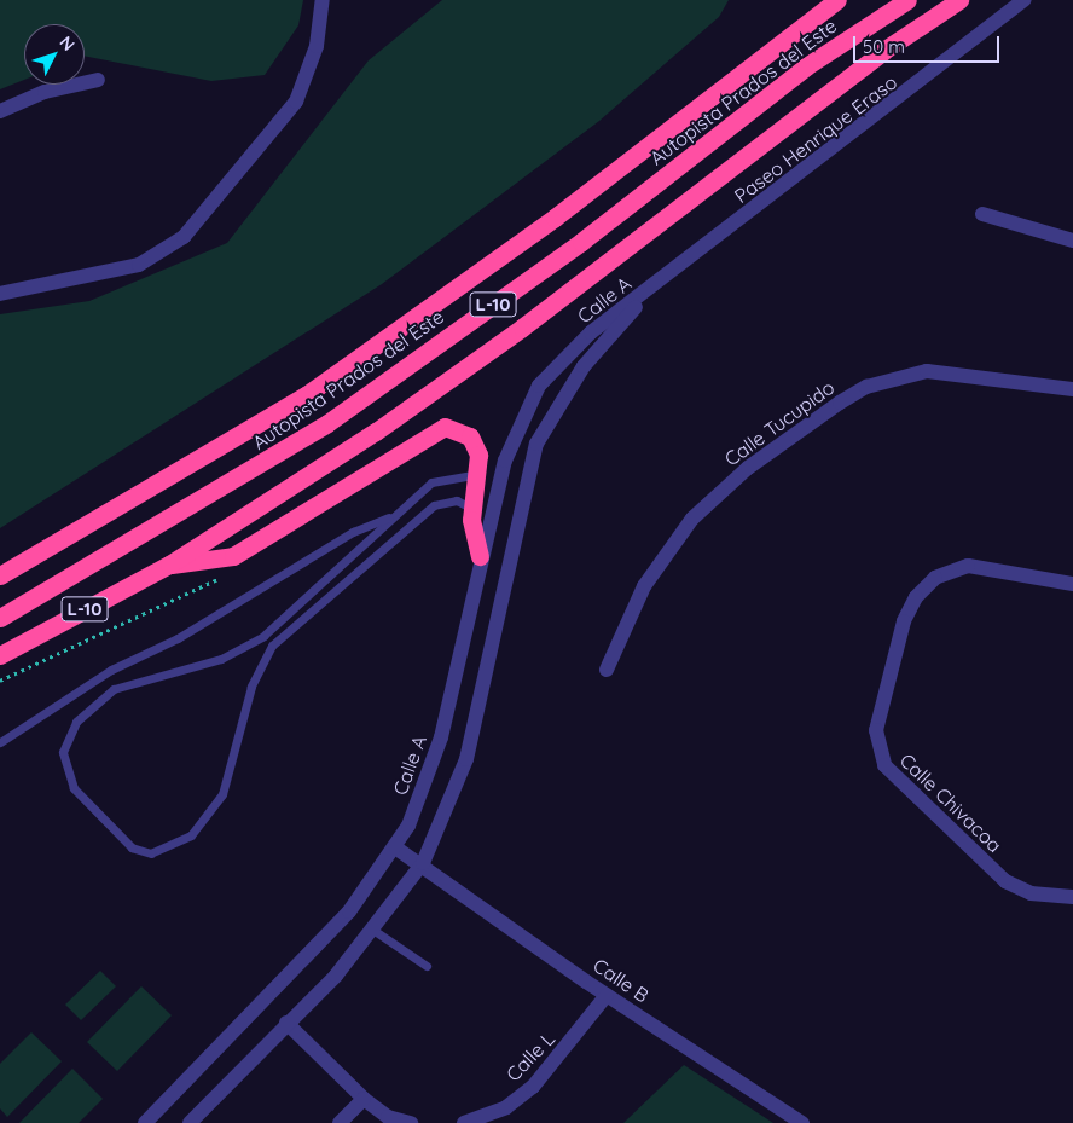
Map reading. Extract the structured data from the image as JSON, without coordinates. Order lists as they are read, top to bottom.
{
  "streets": {
    "highway": ["Autopista Prados del Este", "L-10"],
    "street": [
      "Paseo Henrique Eraso",
      "Calle A",
      "Calle Tucupido",
      "Calle Chivacoa",
      "Calle B",
      "Calle L"
    ]
  },
  "crossings": [
    ["Paseo Henrique Eraso", "Calle A"],
    ["Calle A", "Calle B"],
    ["Calle B", "Calle L"]
  ],
  "scale_bar": "50 m",
  "north": "top right"
}
